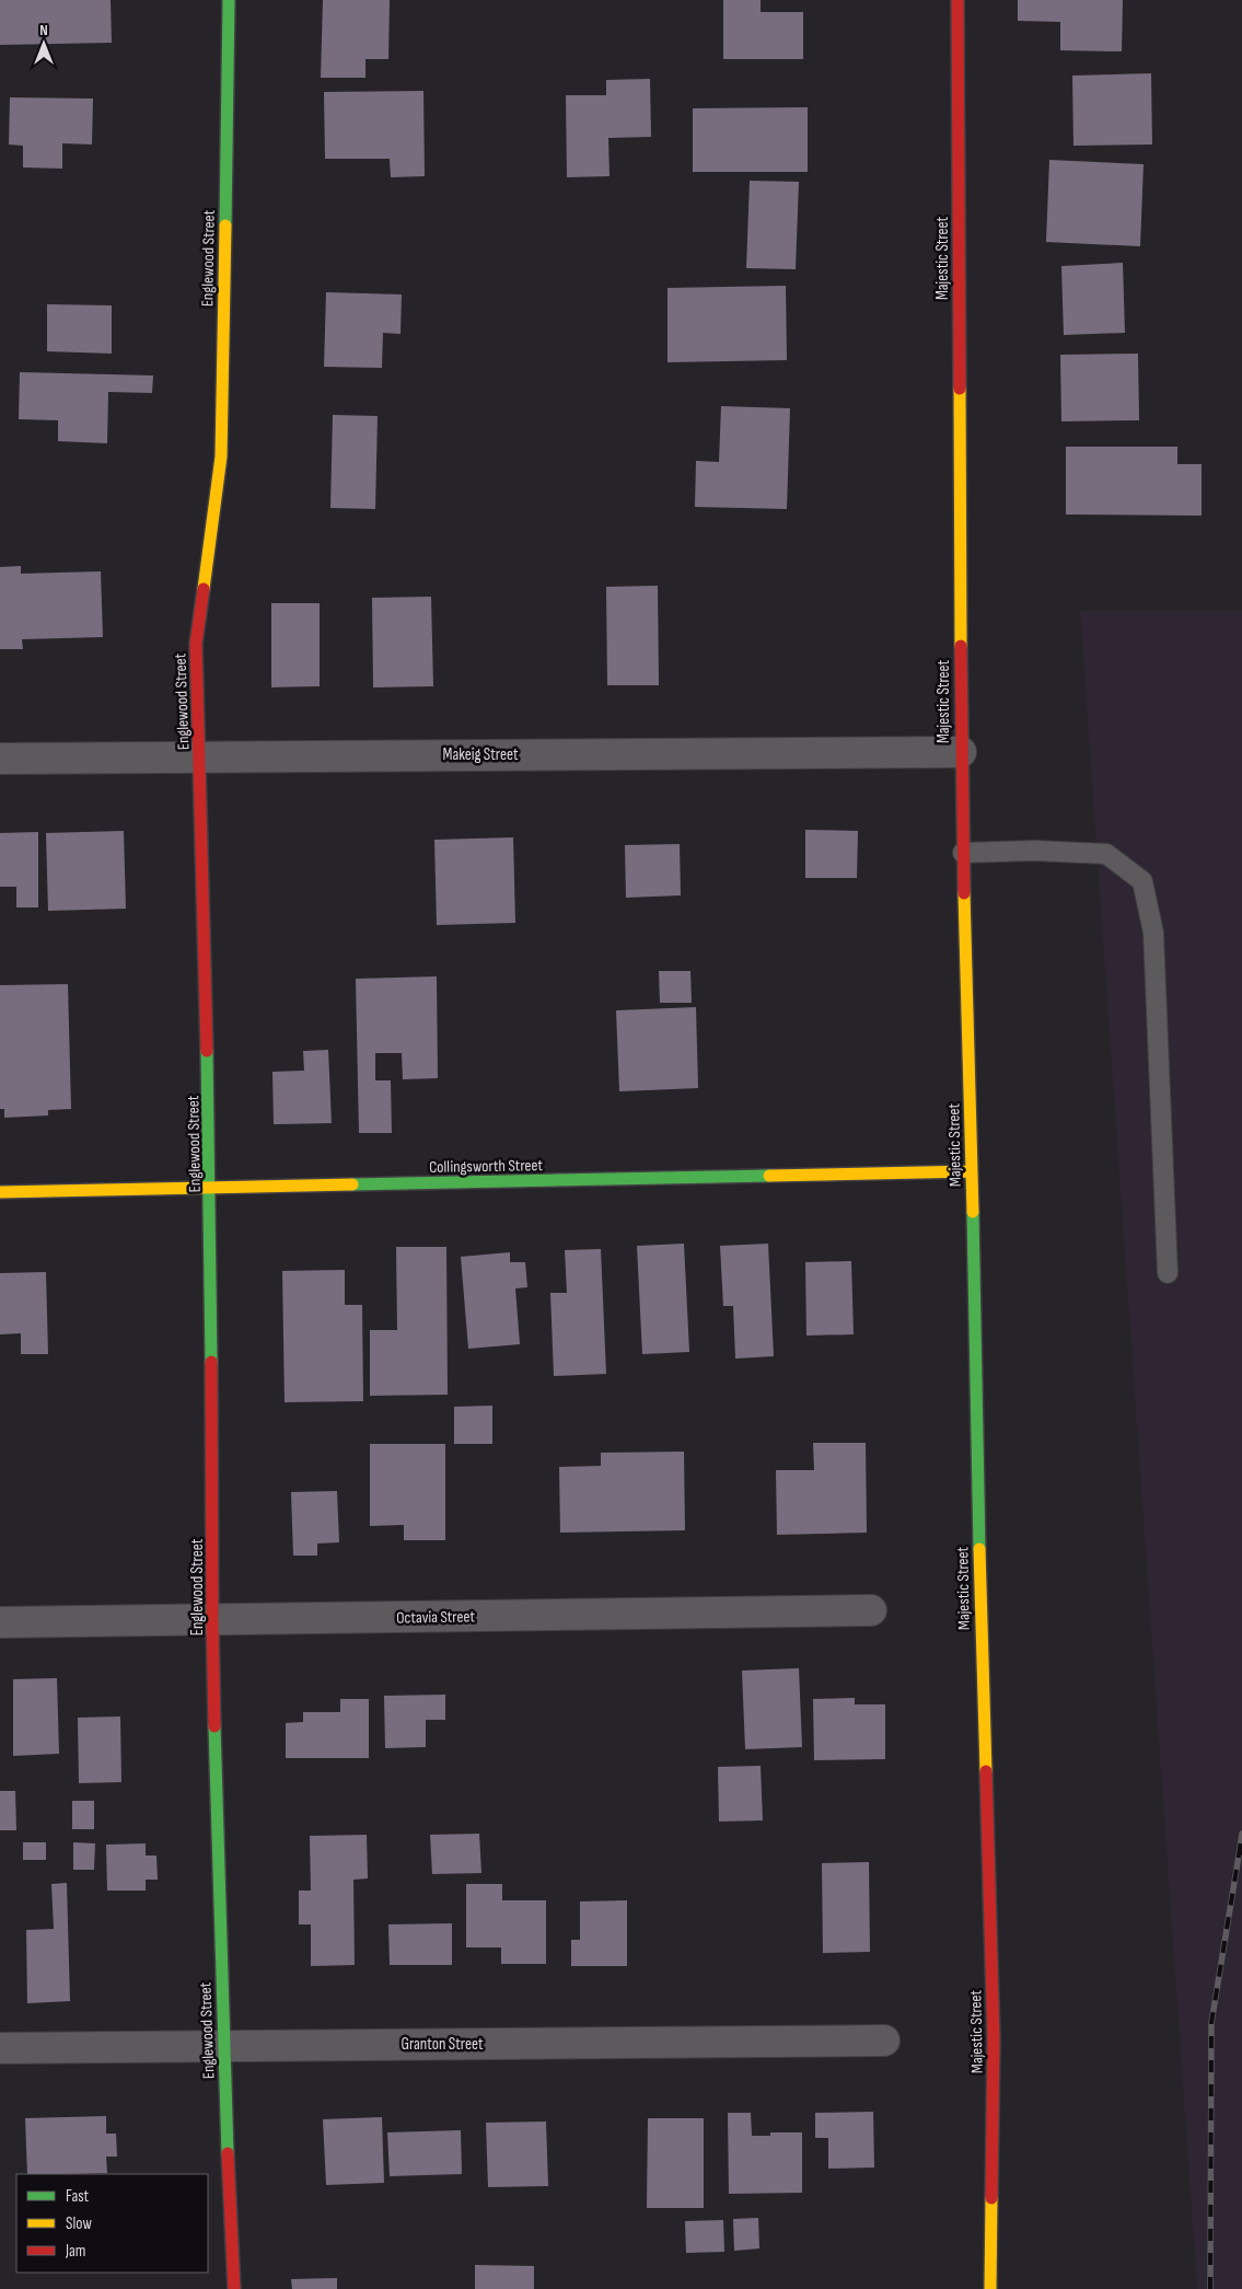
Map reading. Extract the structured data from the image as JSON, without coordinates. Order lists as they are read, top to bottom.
{
  "streets": {
    "street": [
      "Englewood Street",
      "Majestic Street",
      "Makeig Street",
      "Collingsworth Street",
      "Octavia Street",
      "Granton Street"
    ]
  },
  "crossings": [
    ["Englewood Street", "Makeig Street"],
    ["Englewood Street", "Collingsworth Street"],
    ["Englewood Street", "Octavia Street"],
    ["Englewood Street", "Granton Street"],
    ["Majestic Street", "Makeig Street"],
    ["Majestic Street", "Collingsworth Street"]
  ],
  "legend": ["Fast", "Slow", "Jam"],
  "north": "top"
}
